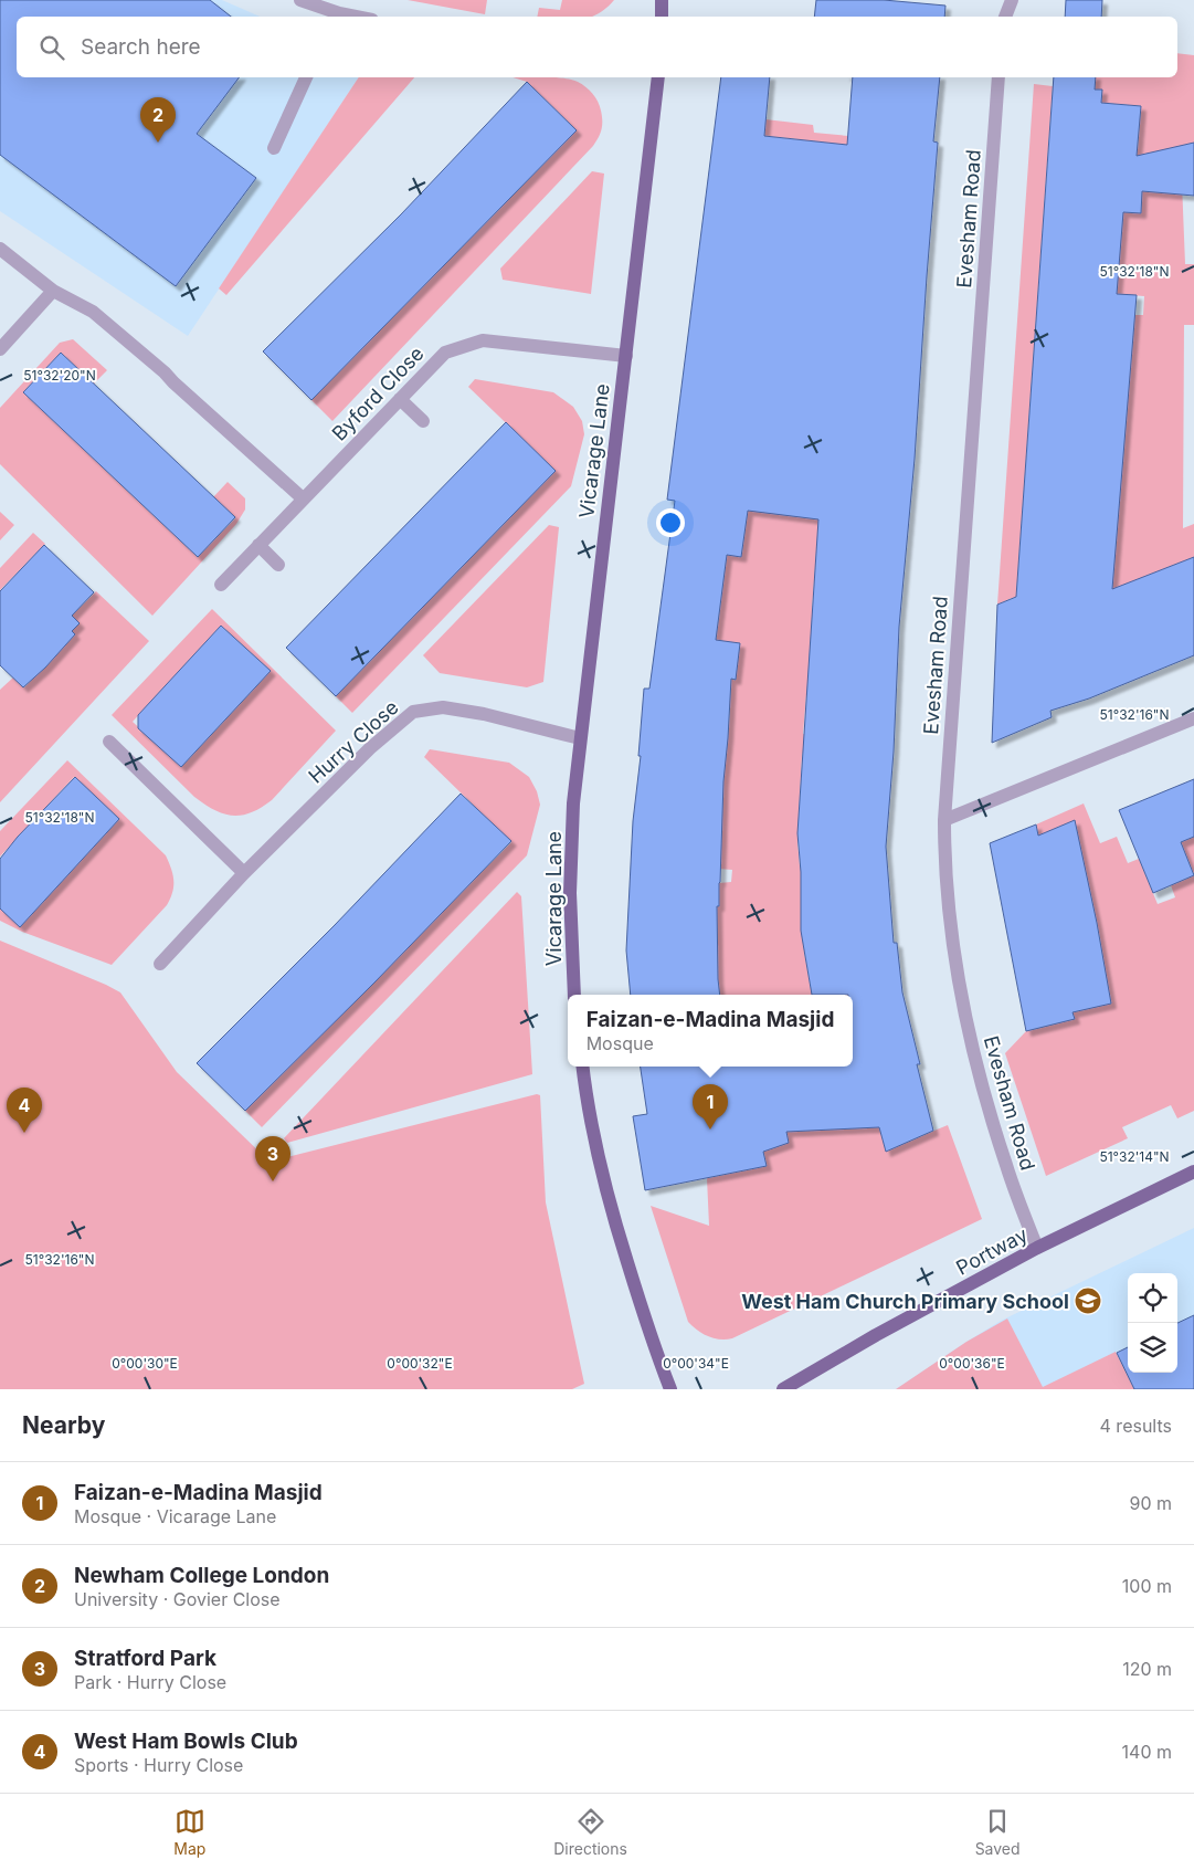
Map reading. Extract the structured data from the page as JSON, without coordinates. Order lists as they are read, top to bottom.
{
  "streets": {
    "main road": ["Vicarage Lane", "Portway"],
    "street": ["Evesham Road", "Byford Close", "Hurry Close"]
  },
  "crossings": [
    ["Evesham Road", "Portway"],
    ["Byford Close", "Vicarage Lane"],
    ["Vicarage Lane", "Hurry Close"]
  ],
  "places": {
    "school or university": ["West Ham Church Primary School"]
  },
  "page": {
    "search": "Search here",
    "pins": [
      "2",
      "1",
      "4",
      "3"
    ],
    "popup": ["Faizan-e-Madina Masjid", "Mosque"],
    "heading": ["Nearby", "4 results"],
    "list": [
      {
        "mark": "1",
        "name": "Faizan-e-Madina Masjid",
        "note": "Mosque · Vicarage Lane",
        "value": "90 m"
      },
      {
        "mark": "2",
        "name": "Newham College London",
        "note": "University · Govier Close",
        "value": "100 m"
      },
      {
        "mark": "3",
        "name": "Stratford Park",
        "note": "Park · Hurry Close",
        "value": "120 m"
      },
      {
        "mark": "4",
        "name": "West Ham Bowls Club",
        "note": "Sports · Hurry Close",
        "value": "140 m"
      }
    ],
    "nav": ["Map", "Directions", "Saved"]
  },
  "coordinates": [
    "51°32'18\"N",
    "51°32'20\"N",
    "51°32'16\"N",
    "51°32'14\"N",
    "0°00'32\"E",
    "0°00'34\"E",
    "0°00'36\"E",
    "0°00'30\"E"
  ]
}
